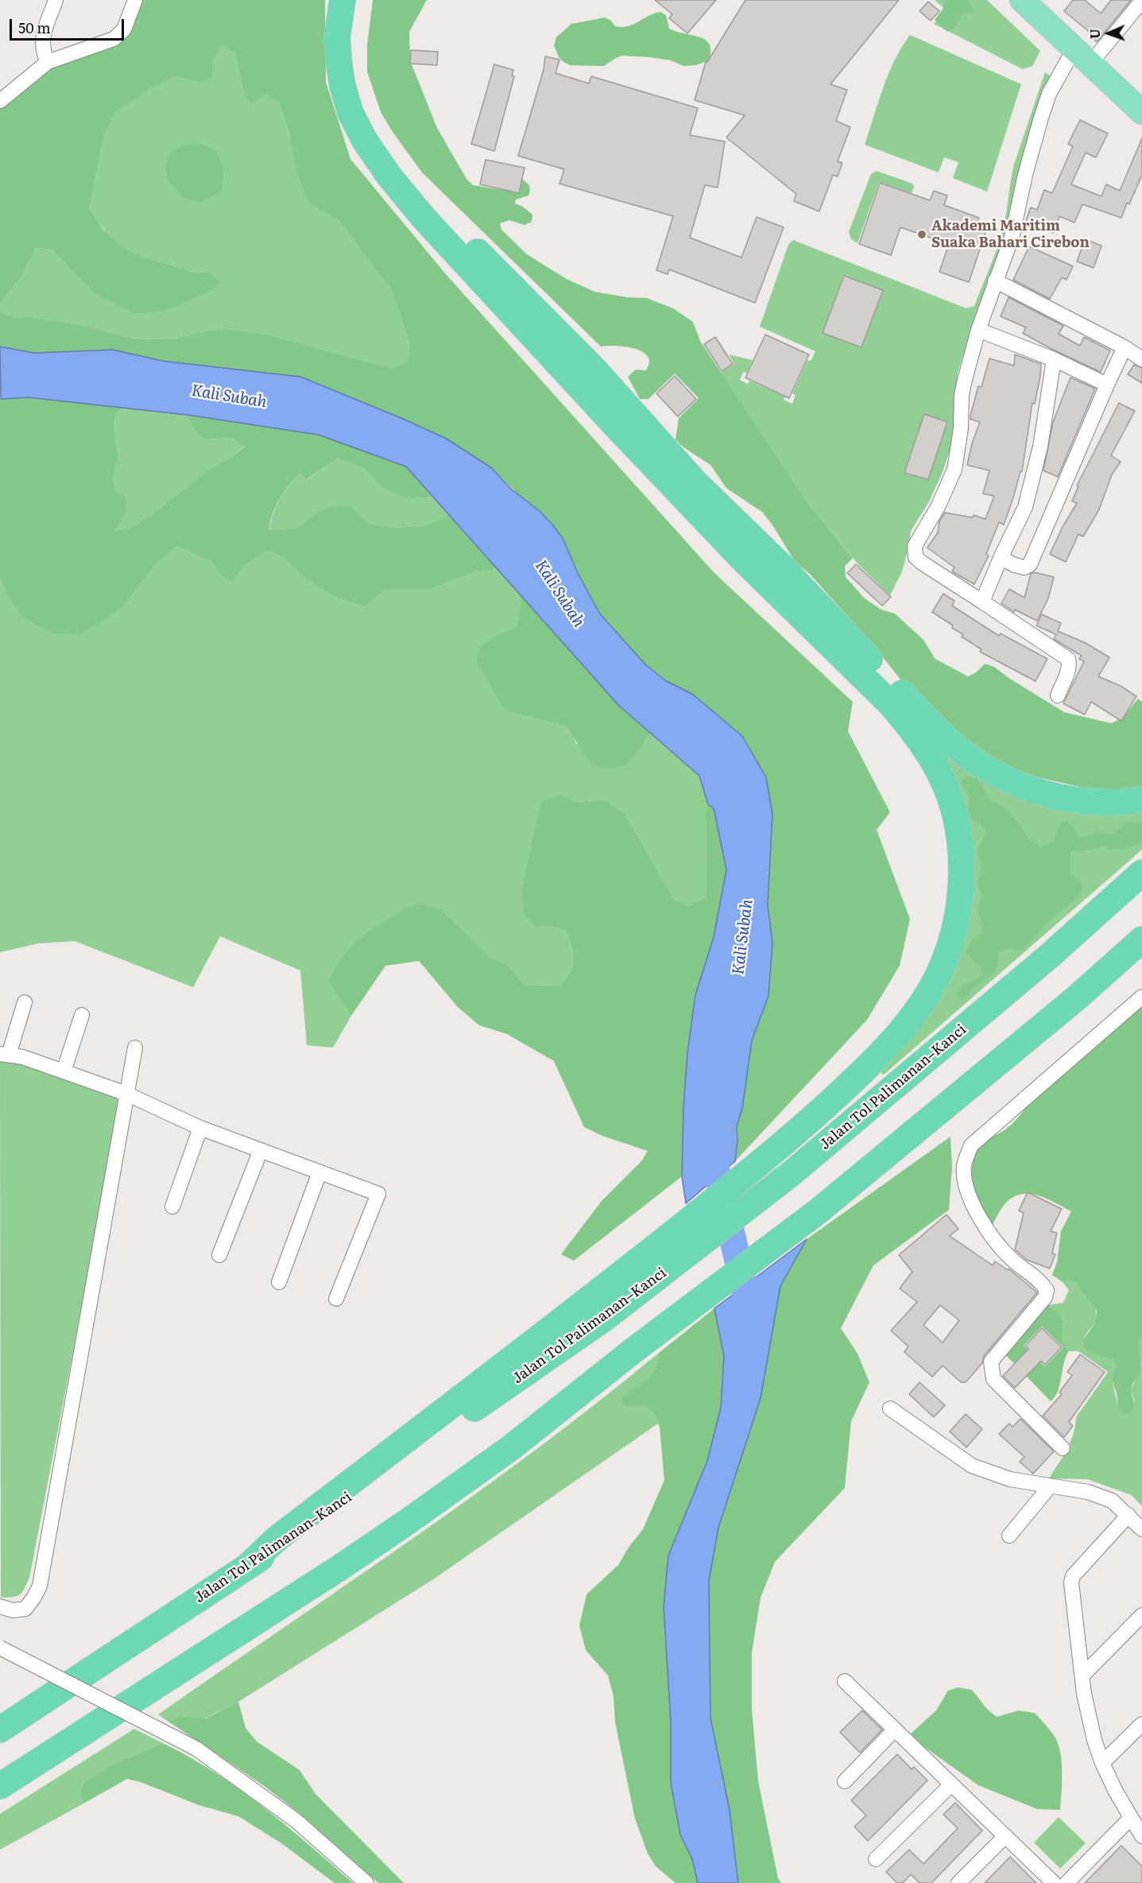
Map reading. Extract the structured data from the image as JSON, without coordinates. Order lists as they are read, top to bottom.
{
  "streets": {
    "highway": ["Jalan Tol Palimanan–Kanci"]
  },
  "water": ["Kali Subah"],
  "places": ["Akademi Maritim Suaka Bahari Cirebon"],
  "scale_bar": "50 m",
  "north": "left"
}
